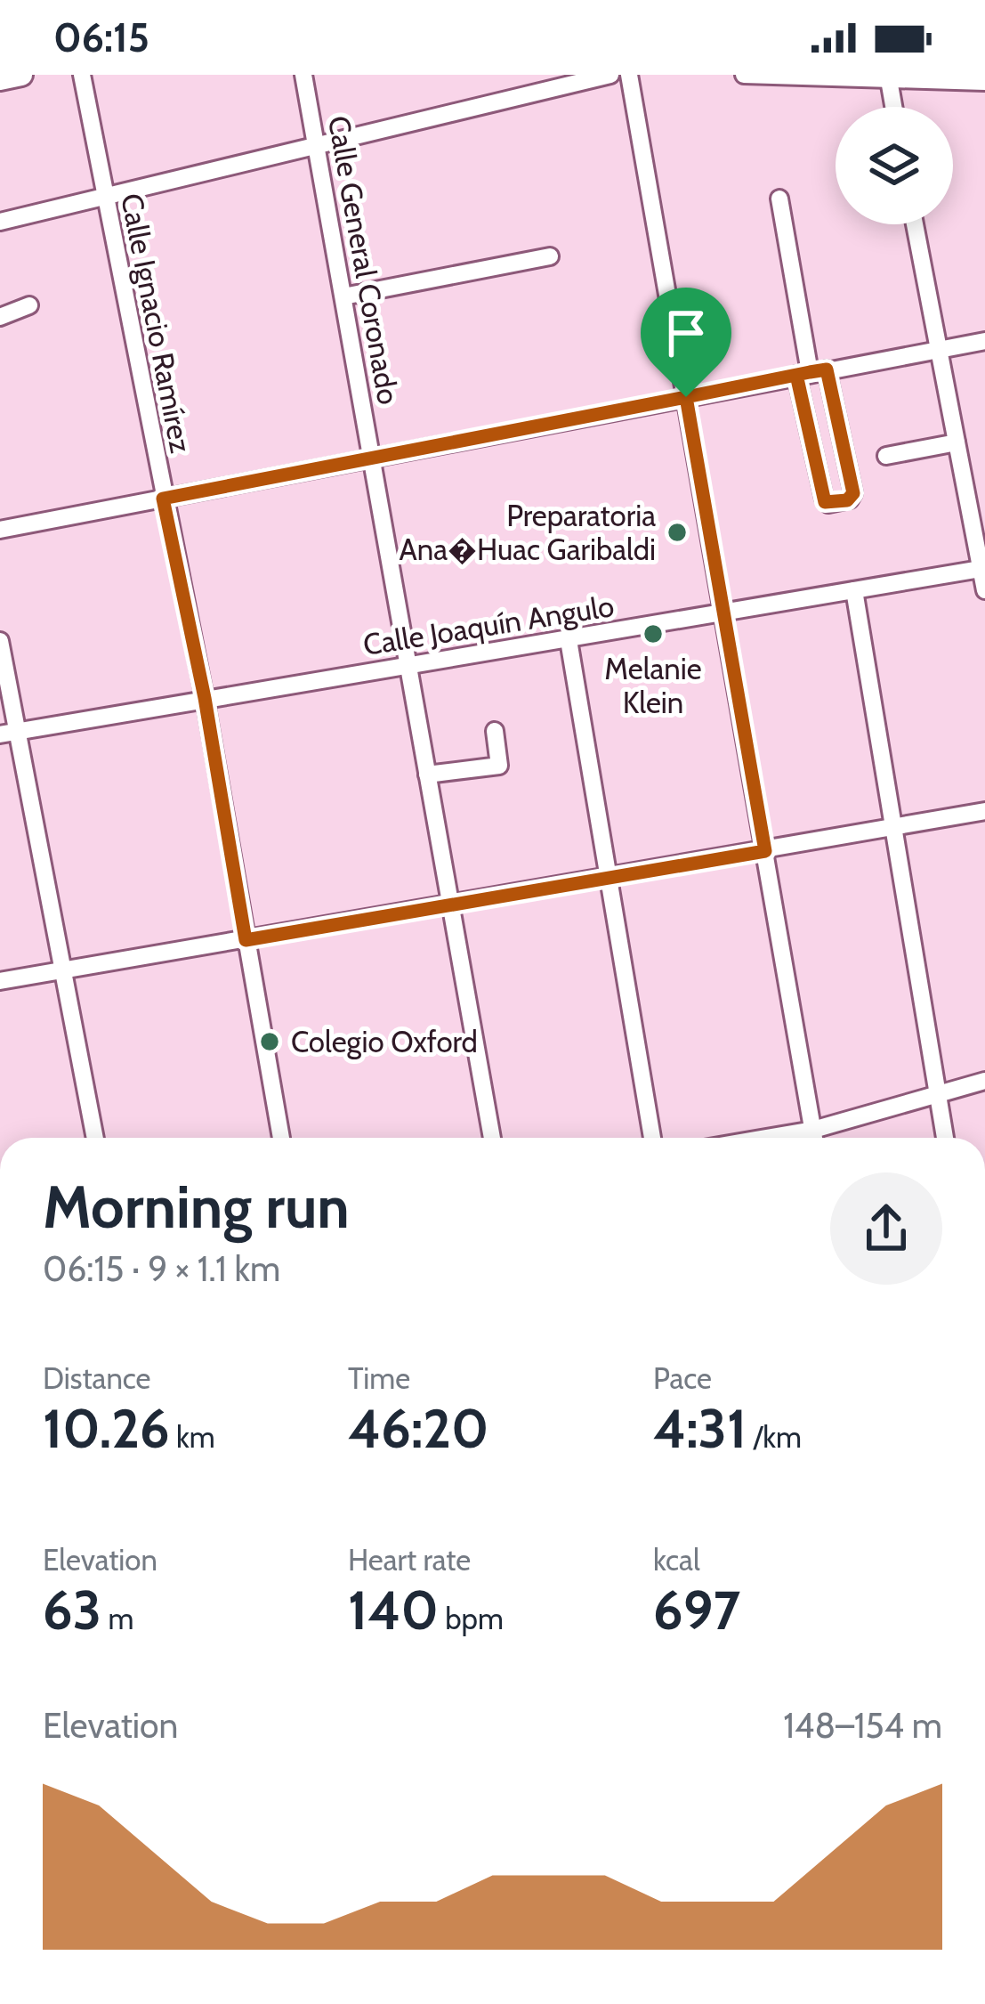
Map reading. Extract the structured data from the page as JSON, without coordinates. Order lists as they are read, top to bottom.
{
  "streets": {
    "street": ["Calle General Coronado", "Calle Ignacio Ramírez", "Calle Joaquín Angulo"]
  },
  "crossings": [
    ["Calle General Coronado", "Calle Joaquín Angulo"],
    ["Calle Ignacio Ramírez", "Calle Joaquín Angulo"]
  ],
  "places": ["Preparatoria Ana�Huac Garibaldi", "Melanie Klein", "Colegio Oxford"],
  "page": {
    "status": "06:15",
    "heading": ["Morning run", "06:15 · 9 × 1.1 km"],
    "stats": [
      ["Distance", "10.26 km"],
      ["Time", "46:20"],
      ["Pace", "4:31 /km"],
      ["Elevation", "63 m"],
      ["Heart rate", "140 bpm"],
      ["kcal", "697"]
    ],
    "chart": ["Elevation", "148–154 m"]
  }
}
